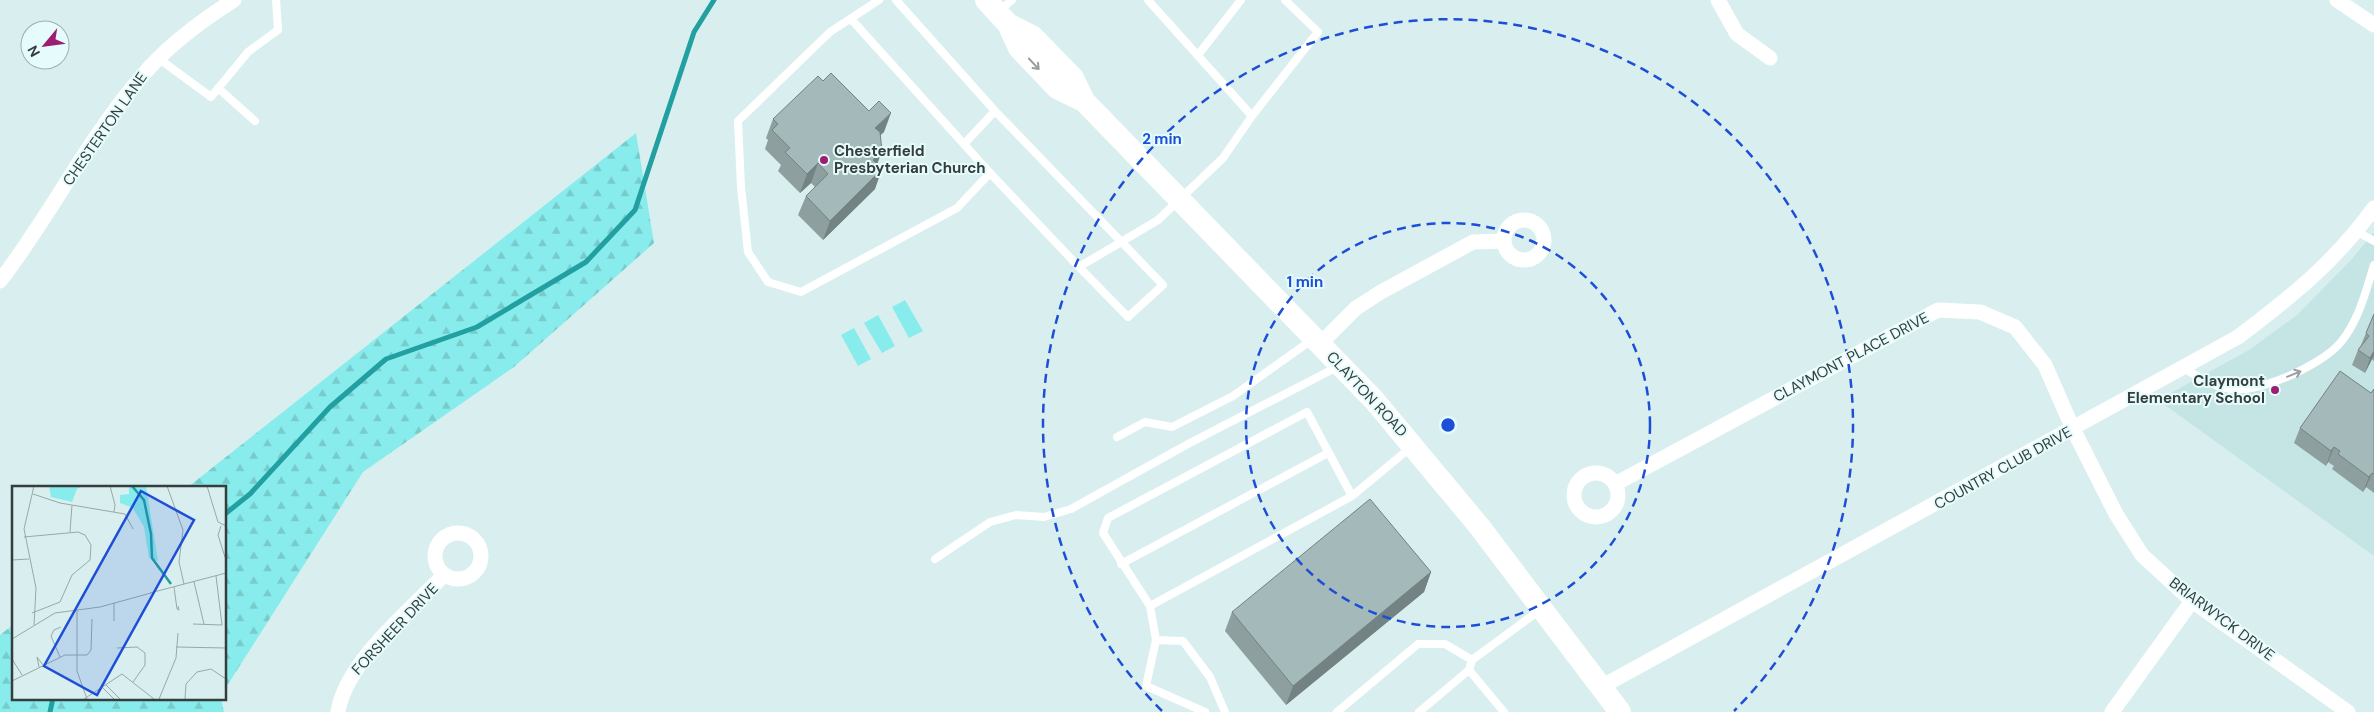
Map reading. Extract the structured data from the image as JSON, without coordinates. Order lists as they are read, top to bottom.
{
  "streets": {
    "main road": ["CLAYTON ROAD"],
    "street": [
      "CHESTERTON LANE",
      "CLAYMONT PLACE DRIVE",
      "COUNTRY CLUB DRIVE",
      "BRIARWYCK DRIVE",
      "FORSHEER DRIVE"
    ]
  },
  "crossings": [
    ["CLAYMONT PLACE DRIVE", "COUNTRY CLUB DRIVE"],
    ["CLAYMONT PLACE DRIVE", "BRIARWYCK DRIVE"],
    ["CLAYTON ROAD", "COUNTRY CLUB DRIVE"],
    ["COUNTRY CLUB DRIVE", "BRIARWYCK DRIVE"]
  ],
  "places": ["Chesterfield Presbyterian Church", "Claymont Elementary School"],
  "north": "bottom left",
  "rings": ["2 min", "1 min"]
}
